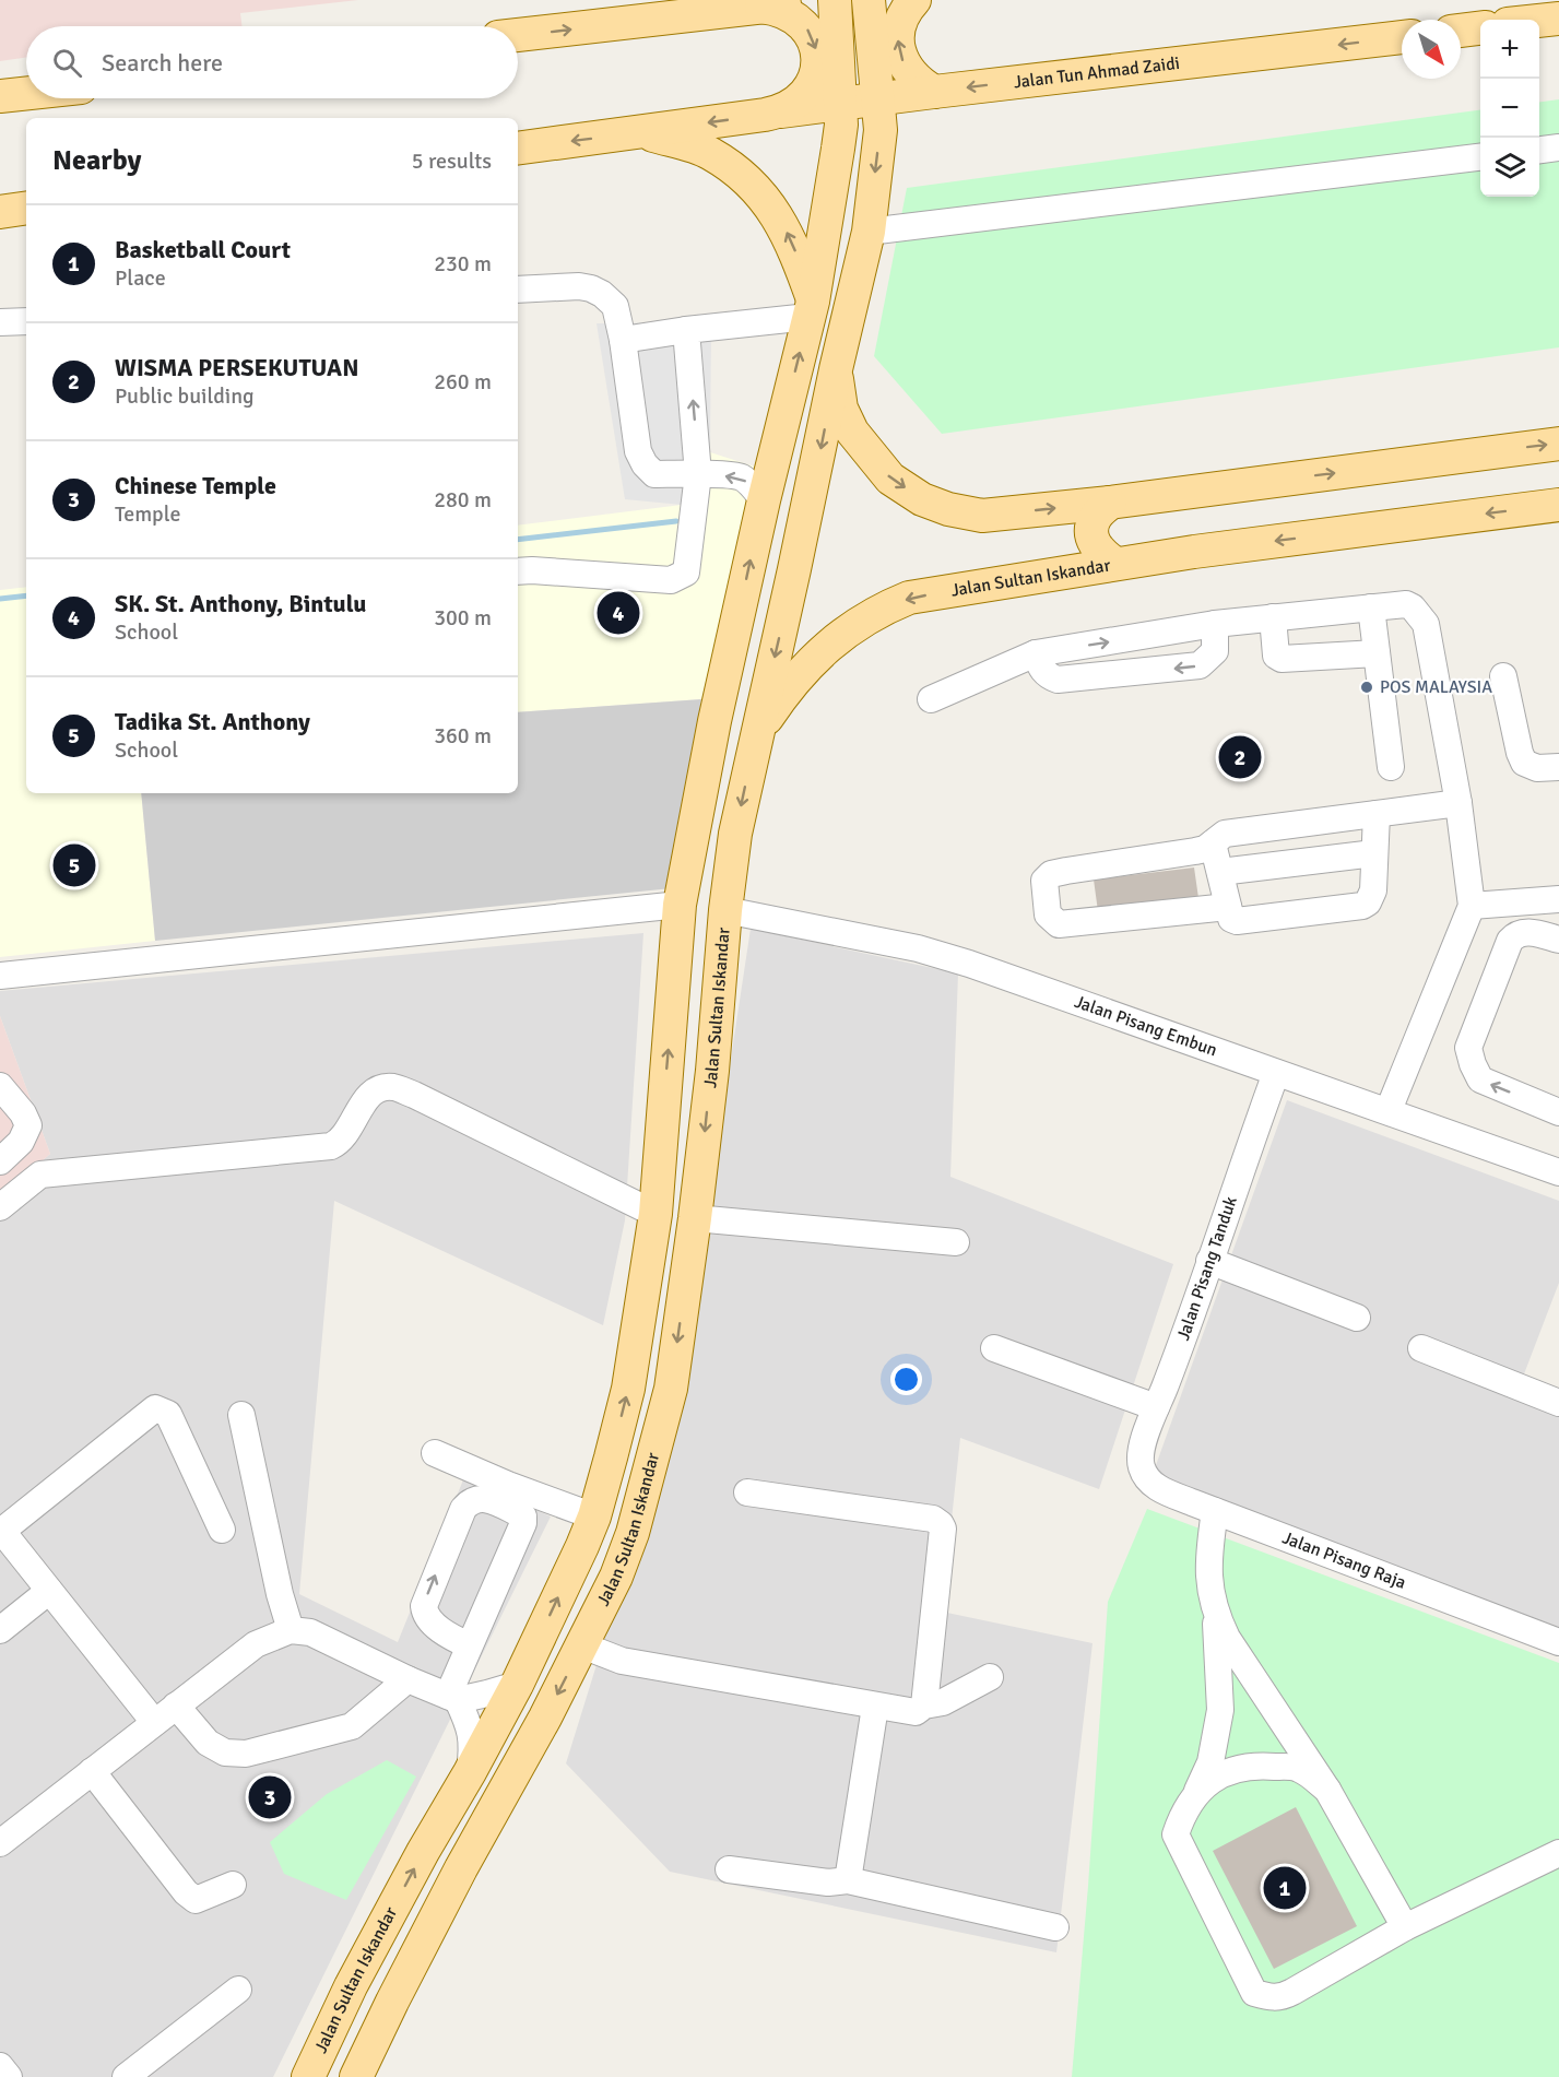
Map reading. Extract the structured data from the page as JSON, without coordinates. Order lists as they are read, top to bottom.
{
  "streets": {
    "main road": ["Jalan Tun Ahmad Zaidi", "Jalan Sultan Iskandar"],
    "street": ["Jalan Pisang Embun", "Jalan Pisang Tanduk", "Jalan Pisang Raja"]
  },
  "crossings": [
    ["Jalan Tun Ahmad Zaidi", "Jalan Sultan Iskandar"],
    ["Jalan Sultan Iskandar", "Jalan Pisang Embun"],
    ["Jalan Pisang Embun", "Jalan Pisang Tanduk"],
    ["Jalan Pisang Tanduk", "Jalan Pisang Raja"]
  ],
  "places": ["POS MALAYSIA"],
  "north": "bottom right",
  "page": {
    "map_buttons": ["+", "−"],
    "search": "Search here",
    "heading": ["Nearby", "5 results"],
    "list": [
      {
        "mark": "1",
        "name": "Basketball Court",
        "note": "Place",
        "value": "230 m"
      },
      {
        "mark": "2",
        "name": "WISMA PERSEKUTUAN",
        "note": "Public building",
        "value": "260 m"
      },
      {
        "mark": "3",
        "name": "Chinese Temple",
        "note": "Temple",
        "value": "280 m"
      },
      {
        "mark": "4",
        "name": "SK. St. Anthony, Bintulu",
        "note": "School",
        "value": "300 m"
      },
      {
        "mark": "5",
        "name": "Tadika St. Anthony",
        "note": "School",
        "value": "360 m"
      }
    ],
    "pins": [
      "4",
      "2",
      "5",
      "3",
      "1"
    ]
  }
}
